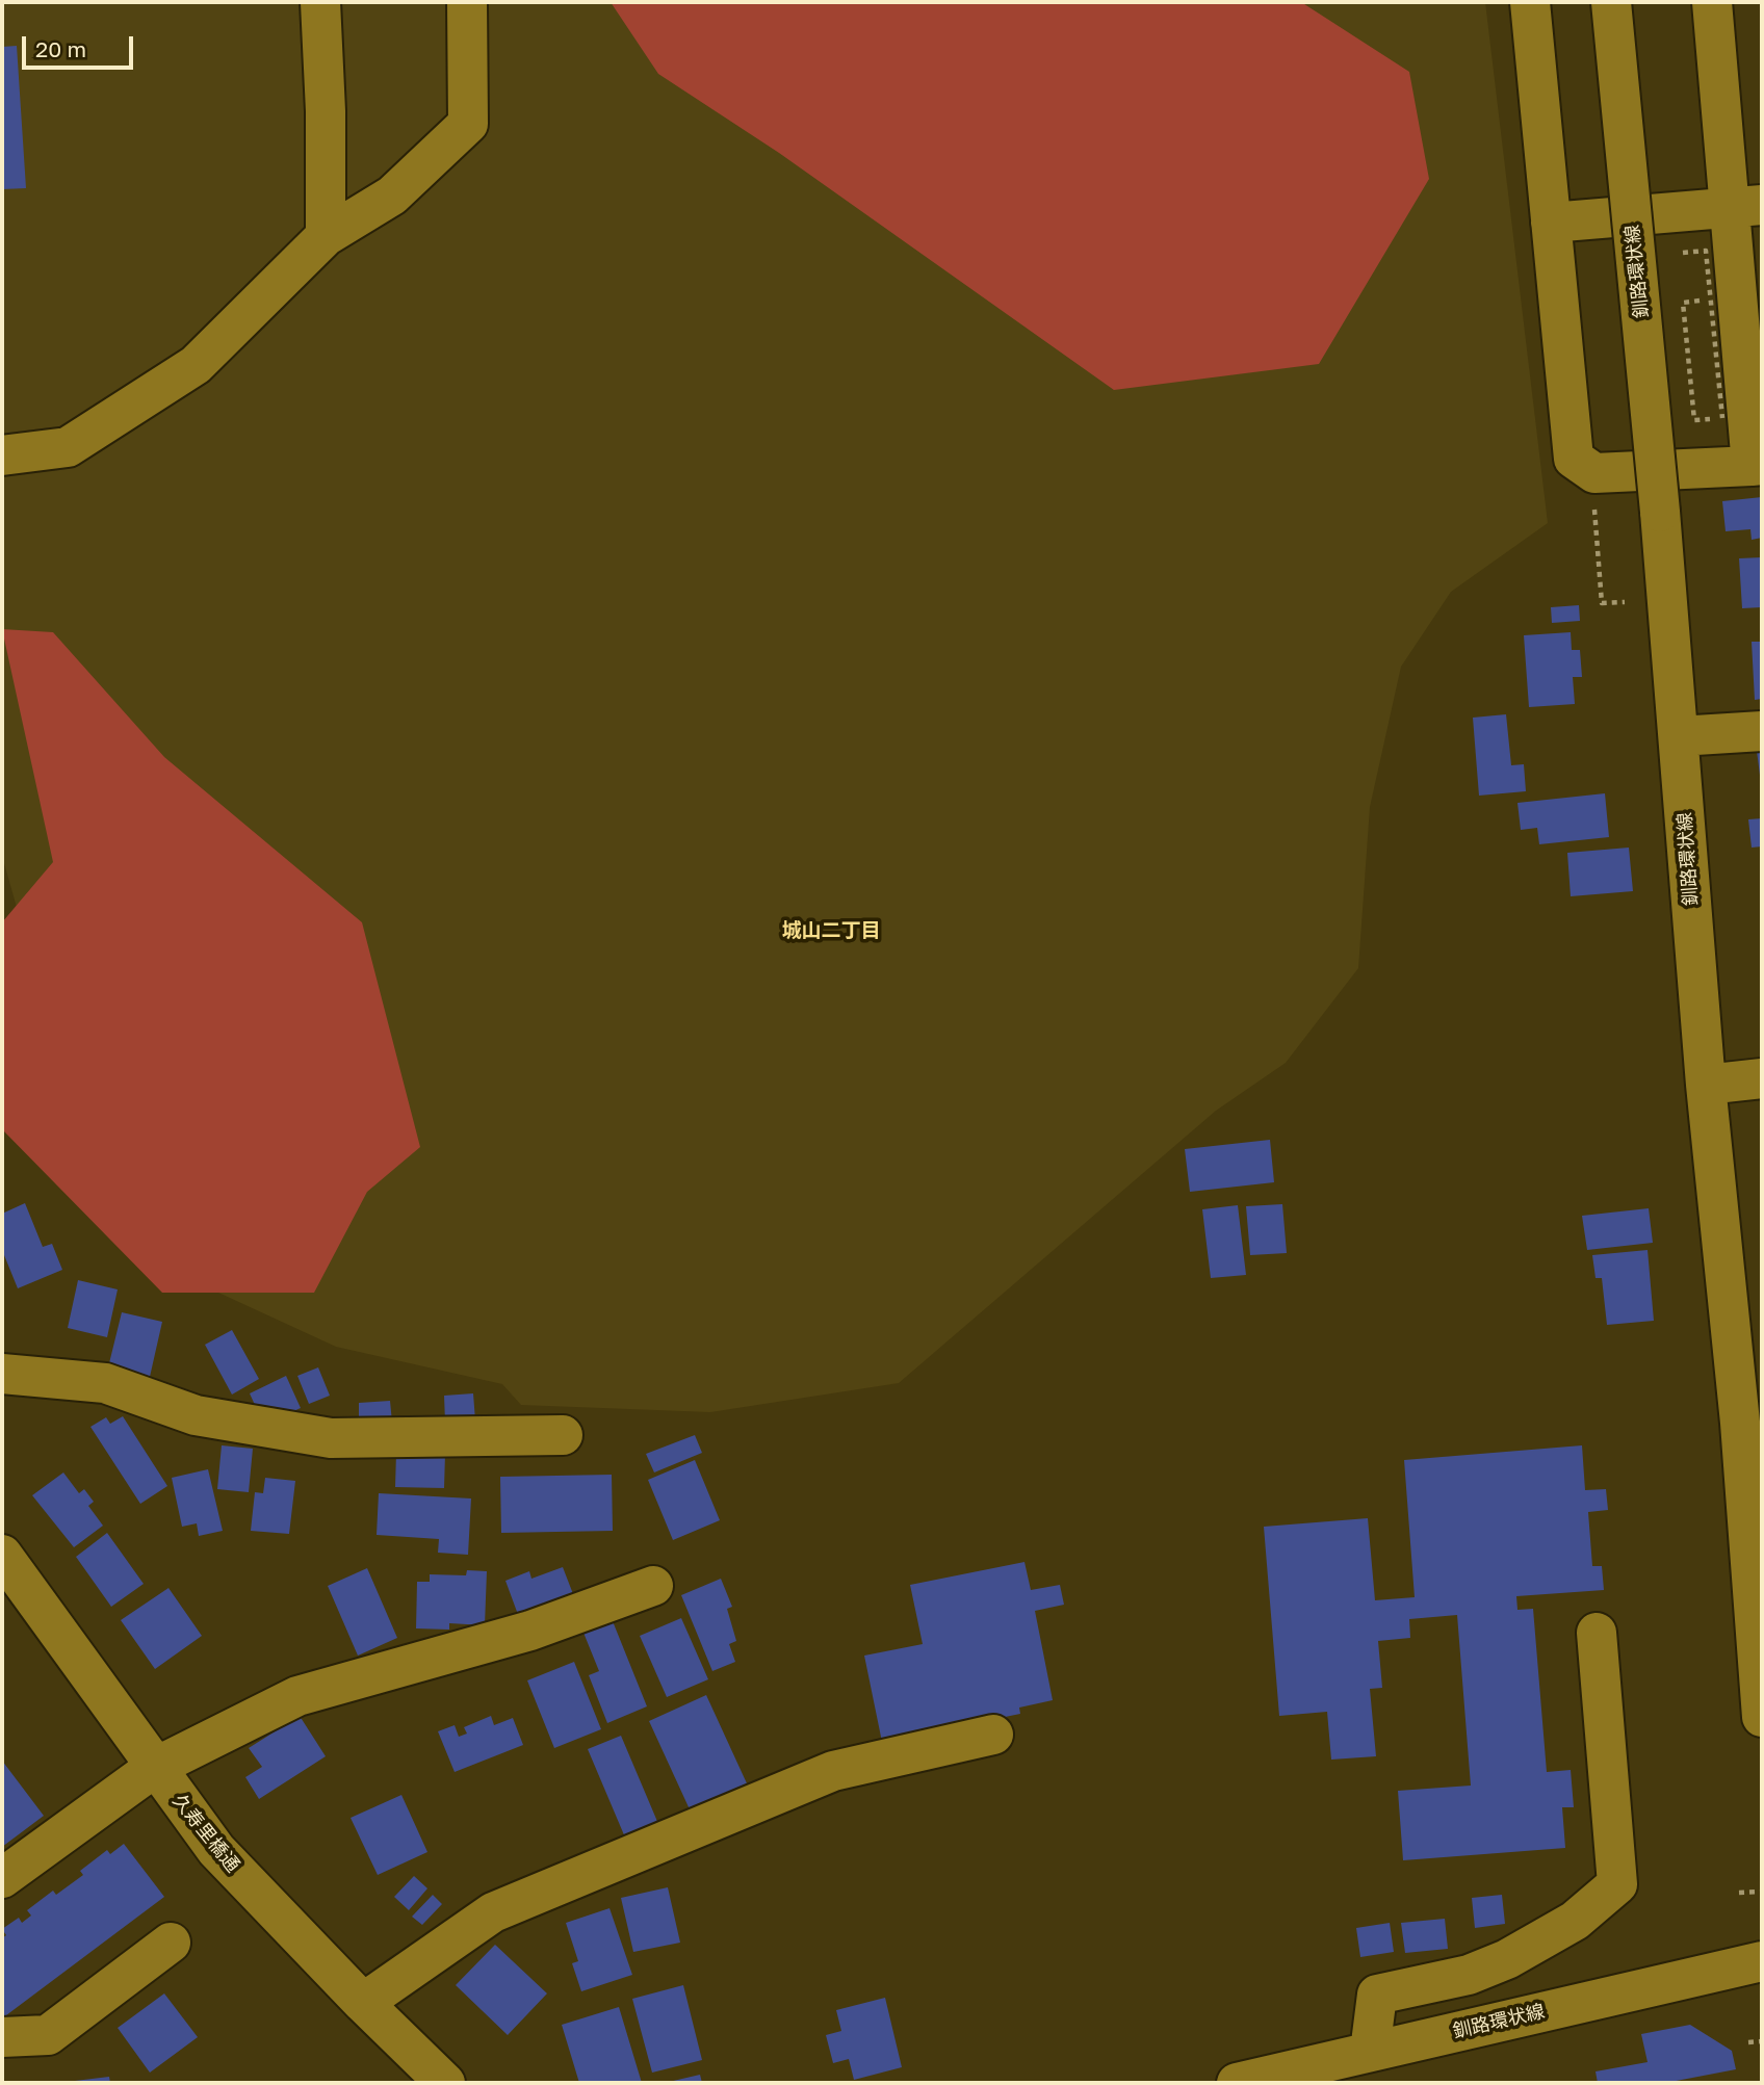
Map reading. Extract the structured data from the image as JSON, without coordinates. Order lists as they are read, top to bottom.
{
  "streets": {
    "street": ["釧路環状線", "久寿里橋通"]
  },
  "districts": ["城山二丁目"],
  "scale_bar": "20 m"
}
